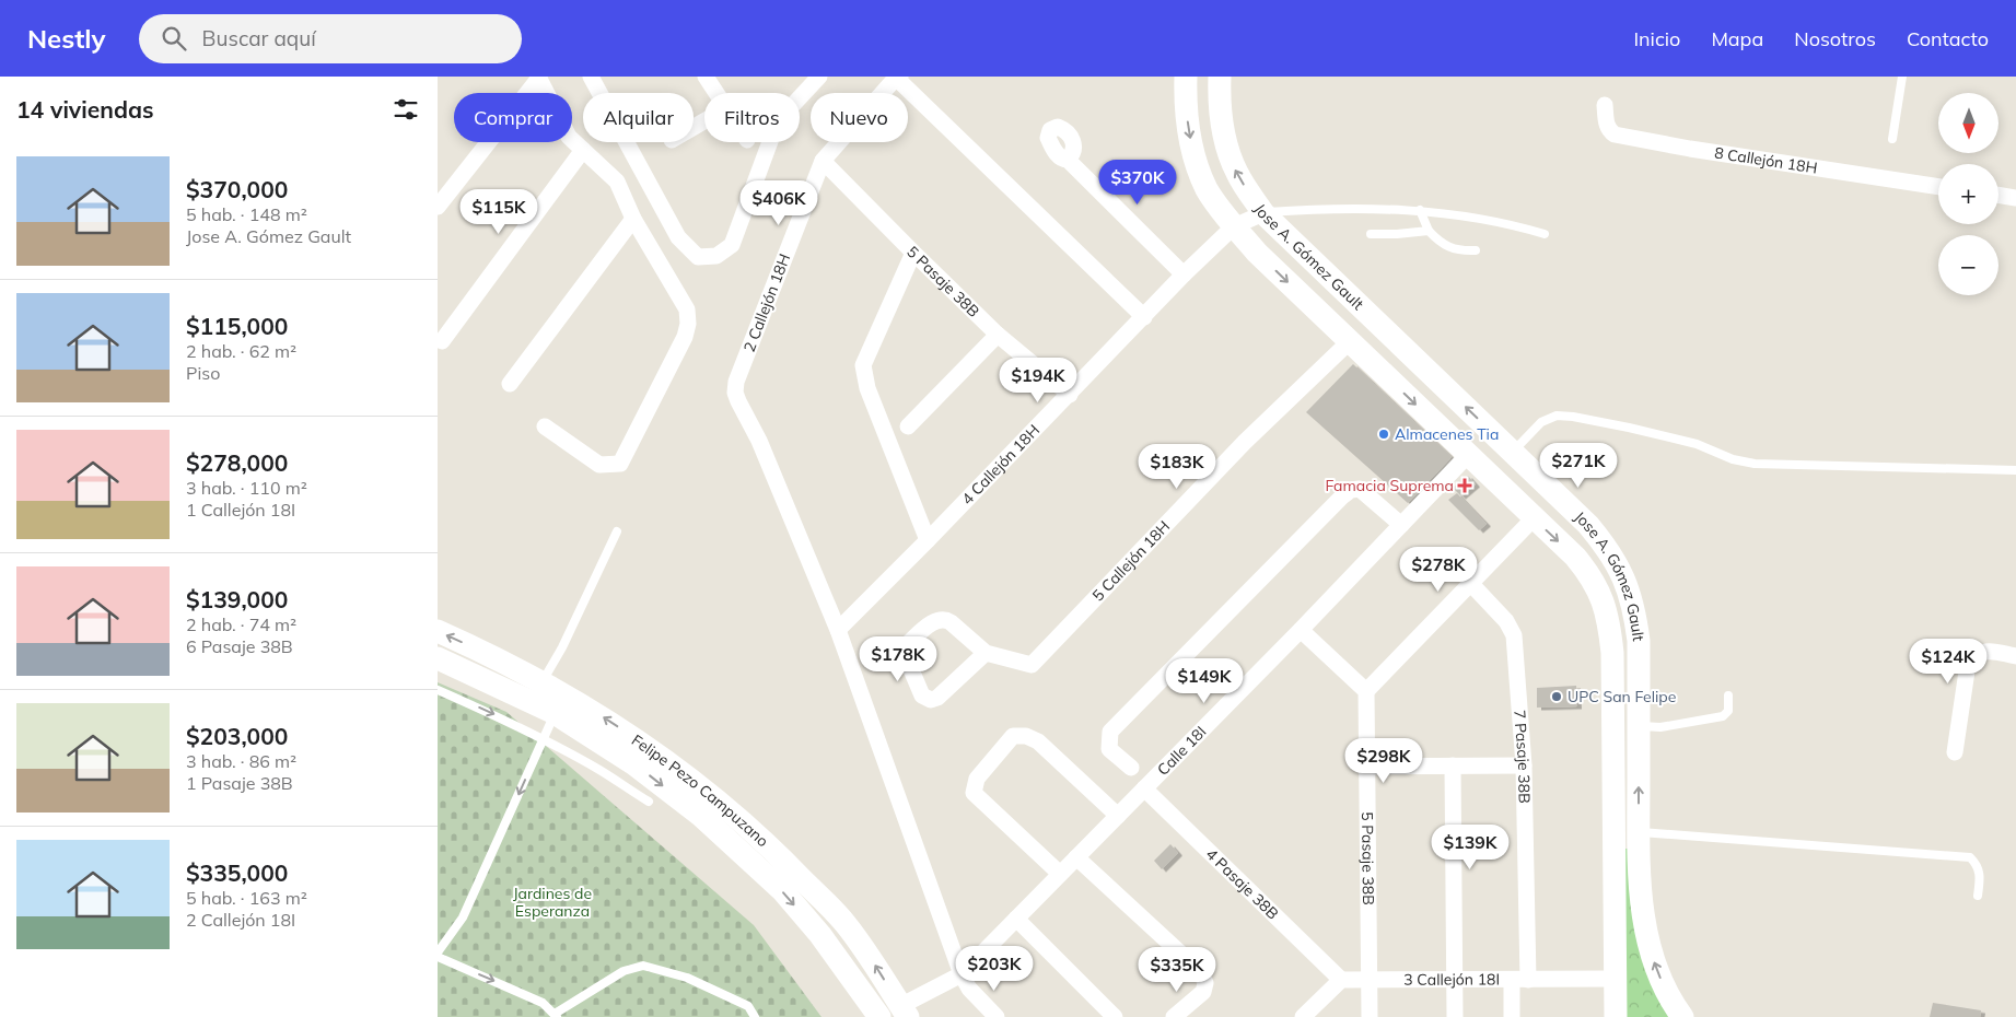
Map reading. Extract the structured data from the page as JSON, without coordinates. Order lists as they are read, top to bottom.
{
  "streets": {
    "main road": ["Jose A. Gómez Gault", "Felipe Pezo Campuzano"],
    "street": [
      "8 Callejón 18H",
      "5 Pasaje 38B",
      "2 Callejón 18H",
      "4 Callejón 18H",
      "5 Callejón 18H",
      "Calle 18I",
      "7 Pasaje 38B",
      "4 Pasaje 38B",
      "3 Callejón 18I"
    ]
  },
  "crossings": [
    ["Jose A. Gómez Gault", "4 Callejón 18H"],
    ["Jose A. Gómez Gault", "5 Callejón 18H"],
    ["Jose A. Gómez Gault", "Calle 18I"],
    ["Jose A. Gómez Gault", "3 Callejón 18I"],
    ["5 Pasaje 38B", "2 Callejón 18H"],
    ["5 Pasaje 38B", "4 Callejón 18H"],
    ["5 Pasaje 38B", "3 Callejón 18I"],
    ["2 Callejón 18H", "4 Callejón 18H"],
    ["Calle 18I", "Felipe Pezo Campuzano"],
    ["Calle 18I", "4 Pasaje 38B"],
    ["7 Pasaje 38B", "3 Callejón 18I"],
    ["4 Pasaje 38B", "3 Callejón 18I"]
  ],
  "parks": ["Jardines de Esperanza"],
  "places": {
    "other": ["Almacenes Tia", "UPC San Felipe"],
    "health": ["Famacia Suprema"]
  },
  "north": "bottom",
  "page": {
    "header": "Nestly",
    "search": "Buscar aquí",
    "nav": [
      "Inicio",
      "Mapa",
      "Nosotros",
      "Contacto"
    ],
    "heading": "14 viviendas",
    "map_buttons": ["+", "−"],
    "chip": [
      "Comprar",
      "Alquilar",
      "Filtros",
      "Nuevo"
    ],
    "list": [
      {
        "name": "$370,000",
        "note": "5 hab. · 148 m² · Jose A. Gómez Gault"
      },
      {
        "name": "$115,000",
        "note": "2 hab. · 62 m² · Piso"
      },
      {
        "name": "$278,000",
        "note": "3 hab. · 110 m² · 1 Callejón 18I"
      },
      {
        "name": "$139,000",
        "note": "2 hab. · 74 m² · 6 Pasaje 38B"
      },
      {
        "name": "$203,000",
        "note": "3 hab. · 86 m² · 1 Pasaje 38B"
      },
      {
        "name": "$335,000",
        "note": "5 hab. · 163 m² · 2 Callejón 18I"
      }
    ],
    "price": [
      "$370K",
      "$406K",
      "$115K",
      "$194K",
      "$271K",
      "$183K",
      "$278K",
      "$178K",
      "$124K",
      "$149K",
      "$298K",
      "$139K",
      "$203K",
      "$335K"
    ]
  }
}
